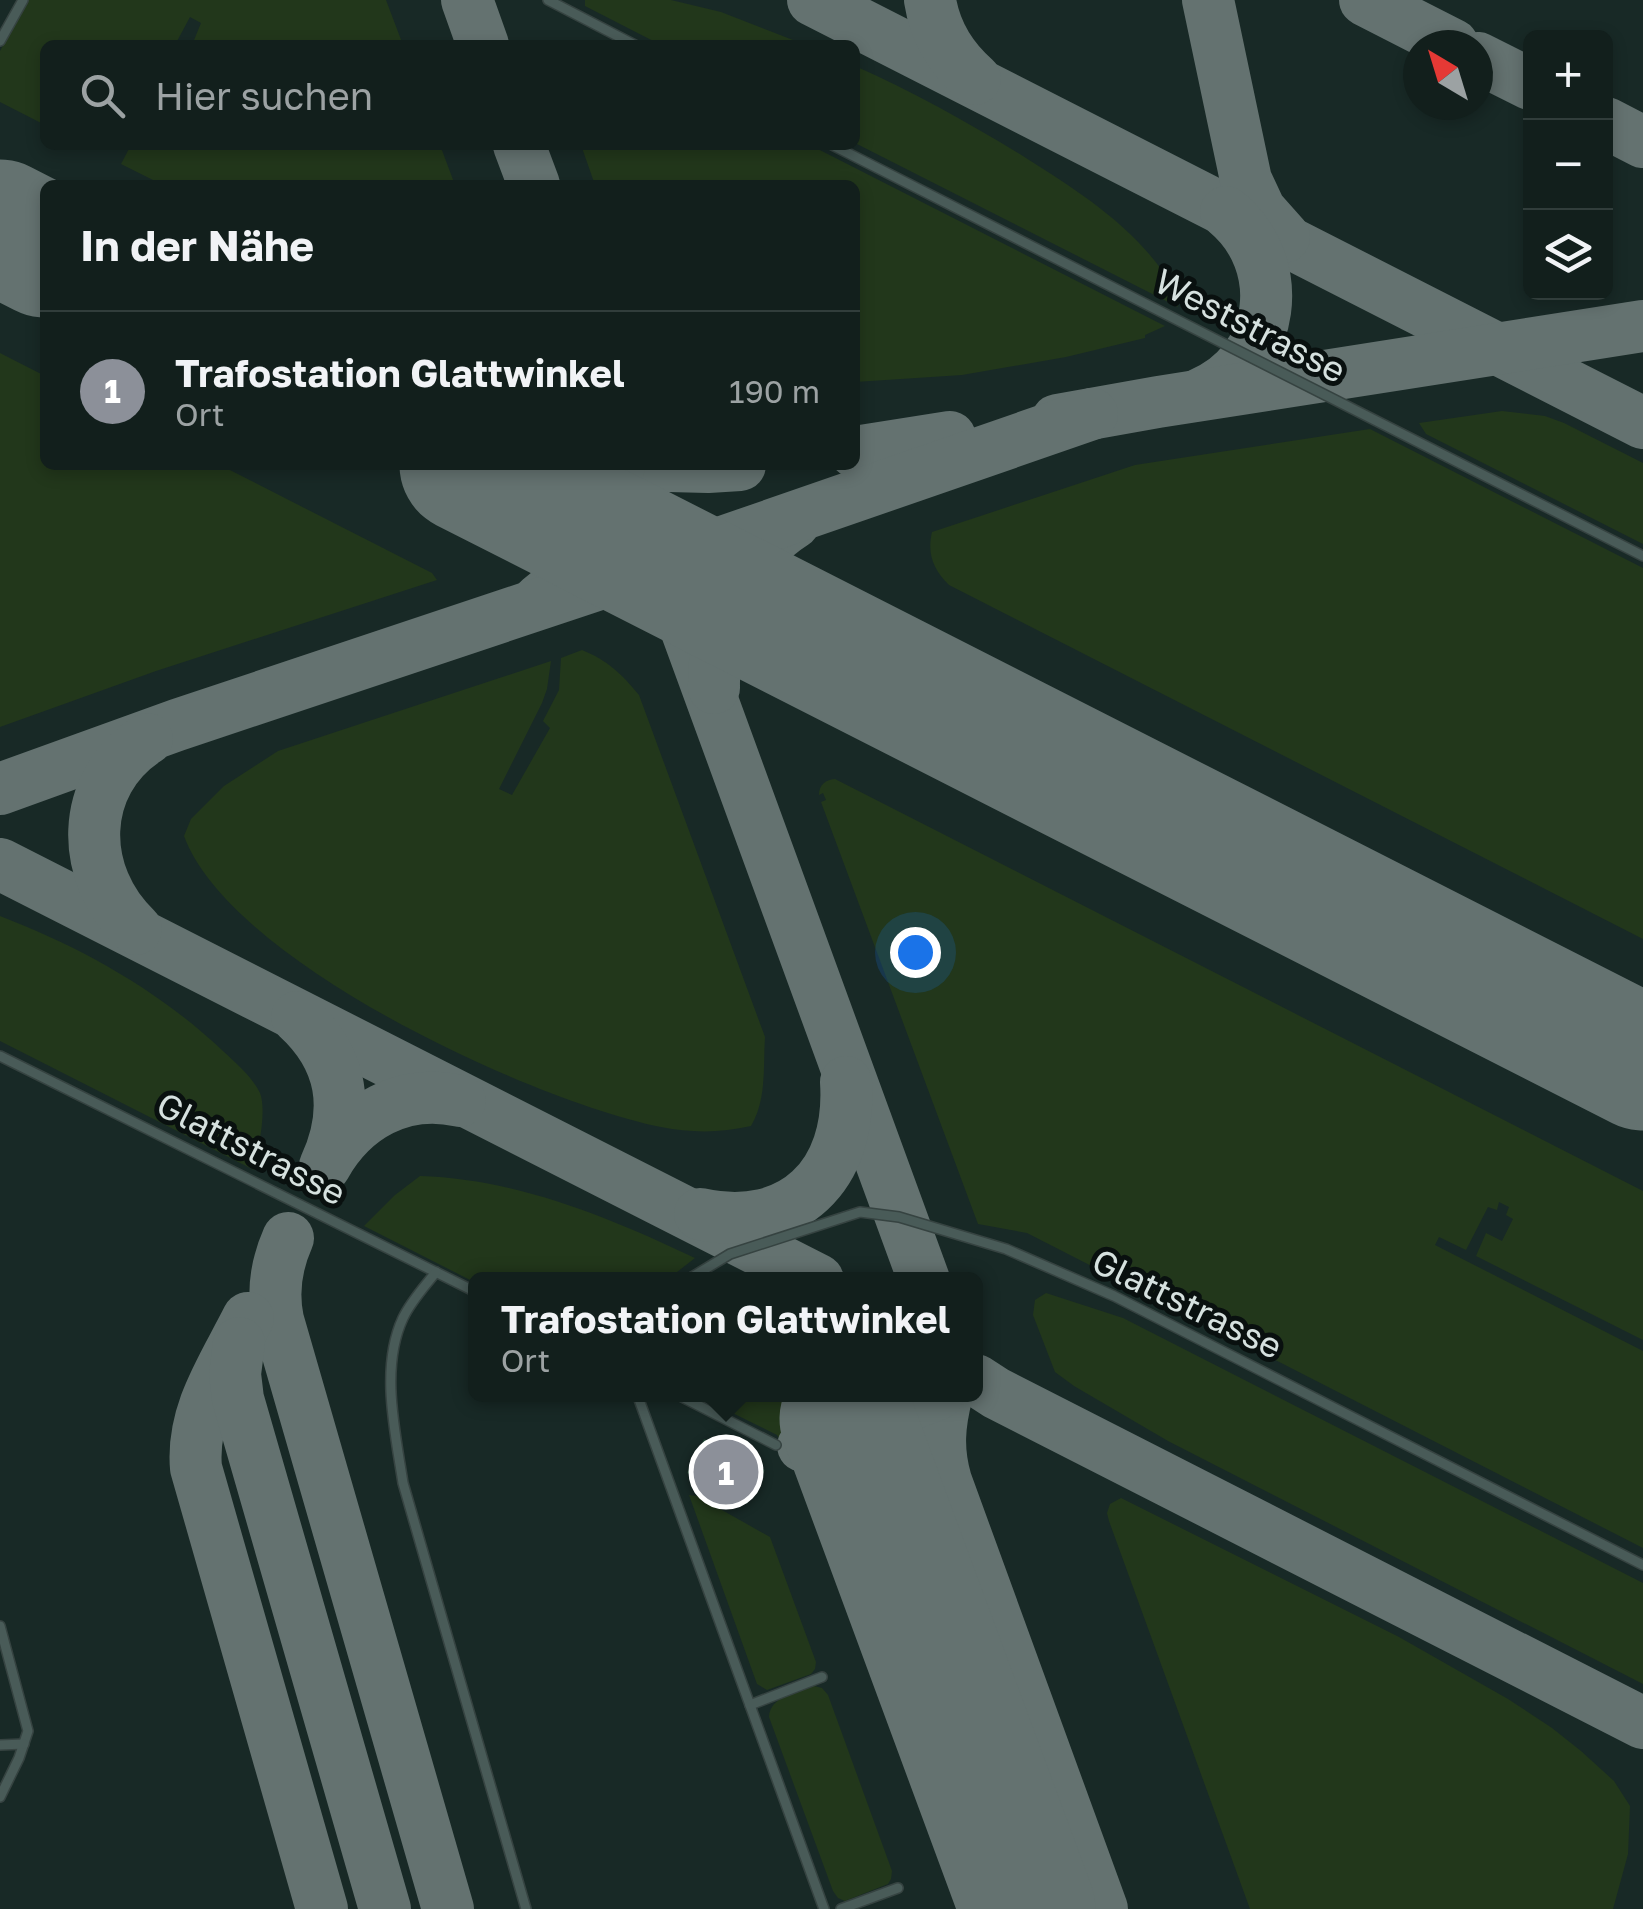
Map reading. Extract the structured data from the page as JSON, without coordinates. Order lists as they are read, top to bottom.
{
  "streets": {
    "lane": ["Weststrasse", "Glattstrasse"]
  },
  "north": "top left",
  "page": {
    "map_buttons": ["+", "−"],
    "search": "Hier suchen",
    "heading": "In der Nähe",
    "list": [
      {
        "mark": "1",
        "name": "Trafostation Glattwinkel",
        "note": "Ort",
        "value": "190 m"
      }
    ],
    "popup": ["Trafostation Glattwinkel", "Ort"],
    "pins": "1"
  }
}
